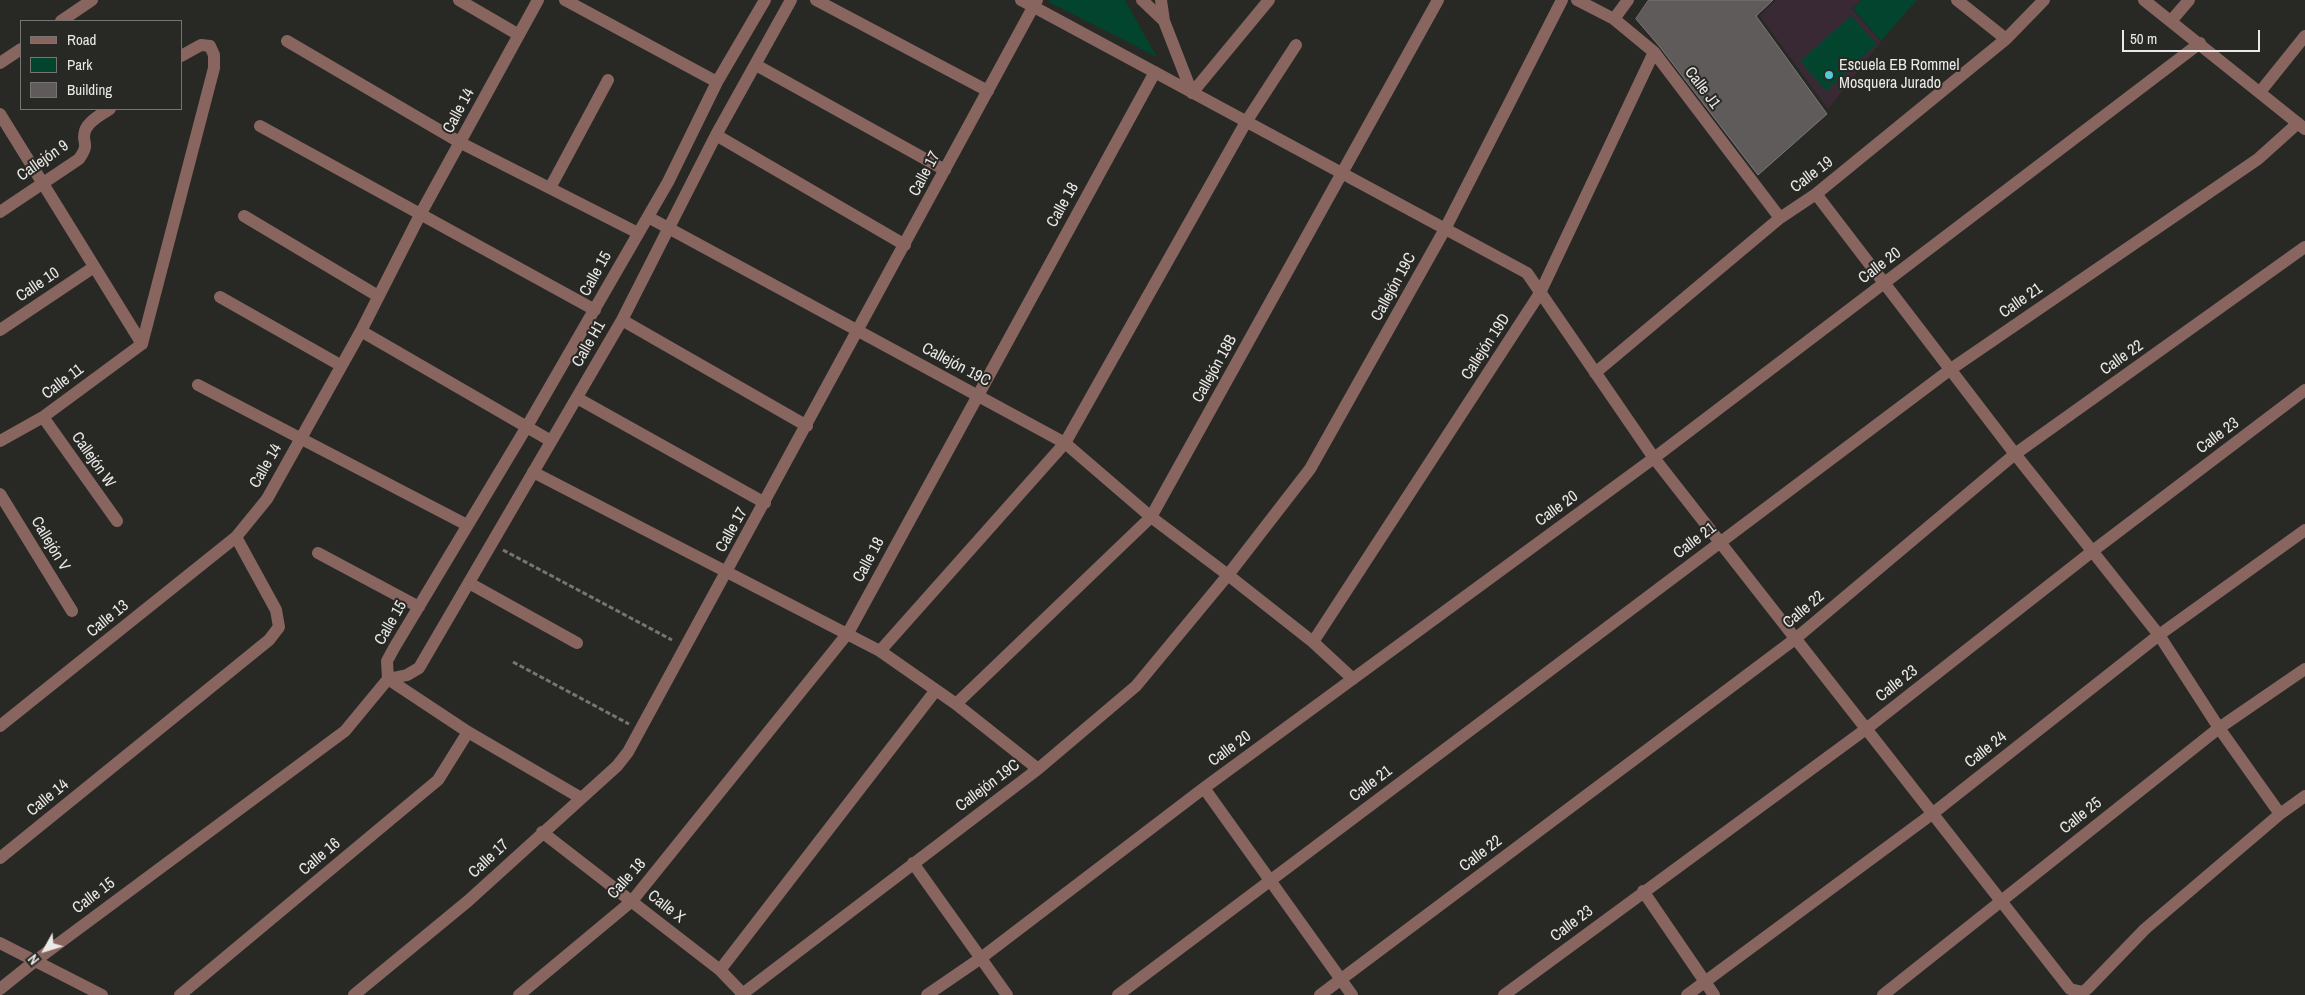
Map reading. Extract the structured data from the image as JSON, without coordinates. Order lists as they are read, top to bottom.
{
  "streets": {
    "street": [
      "Calle J1",
      "Calle 14",
      "Callejón 9",
      "Calle 17",
      "Calle 19",
      "Calle 18",
      "Calle 20",
      "Calle 15",
      "Calle 10",
      "Callejón 19C",
      "Calle 21",
      "Calle H1",
      "Callejón 19D",
      "Calle 22",
      "Callejón 18B",
      "Calle 11",
      "Calle 23",
      "Callejón W",
      "Callejón V",
      "Calle 13",
      "Calle 24",
      "Calle 25",
      "Calle 16",
      "Calle X"
    ]
  },
  "crossings": [
    ["Calle J1", "Calle 19"],
    ["Calle J1", "Callejón 19D"],
    ["Calle 14", "Calle 13"],
    ["Calle 17", "Callejón 19C"],
    ["Calle 17", "Calle X"],
    ["Calle 18", "Callejón 19C"],
    ["Calle 18", "Calle X"],
    ["Calle 15", "Calle H1"],
    ["Callejón 19C", "Calle H1"],
    ["Callejón 19C", "Callejón 18B"],
    ["Callejón 19C", "Calle X"],
    ["Calle 11", "Callejón W"]
  ],
  "places": ["Escuela EB Rommel Mosquera Jurado"],
  "legend": ["Road", "Park", "Building"],
  "scale_bar": "50 m",
  "north": "bottom left"
}
